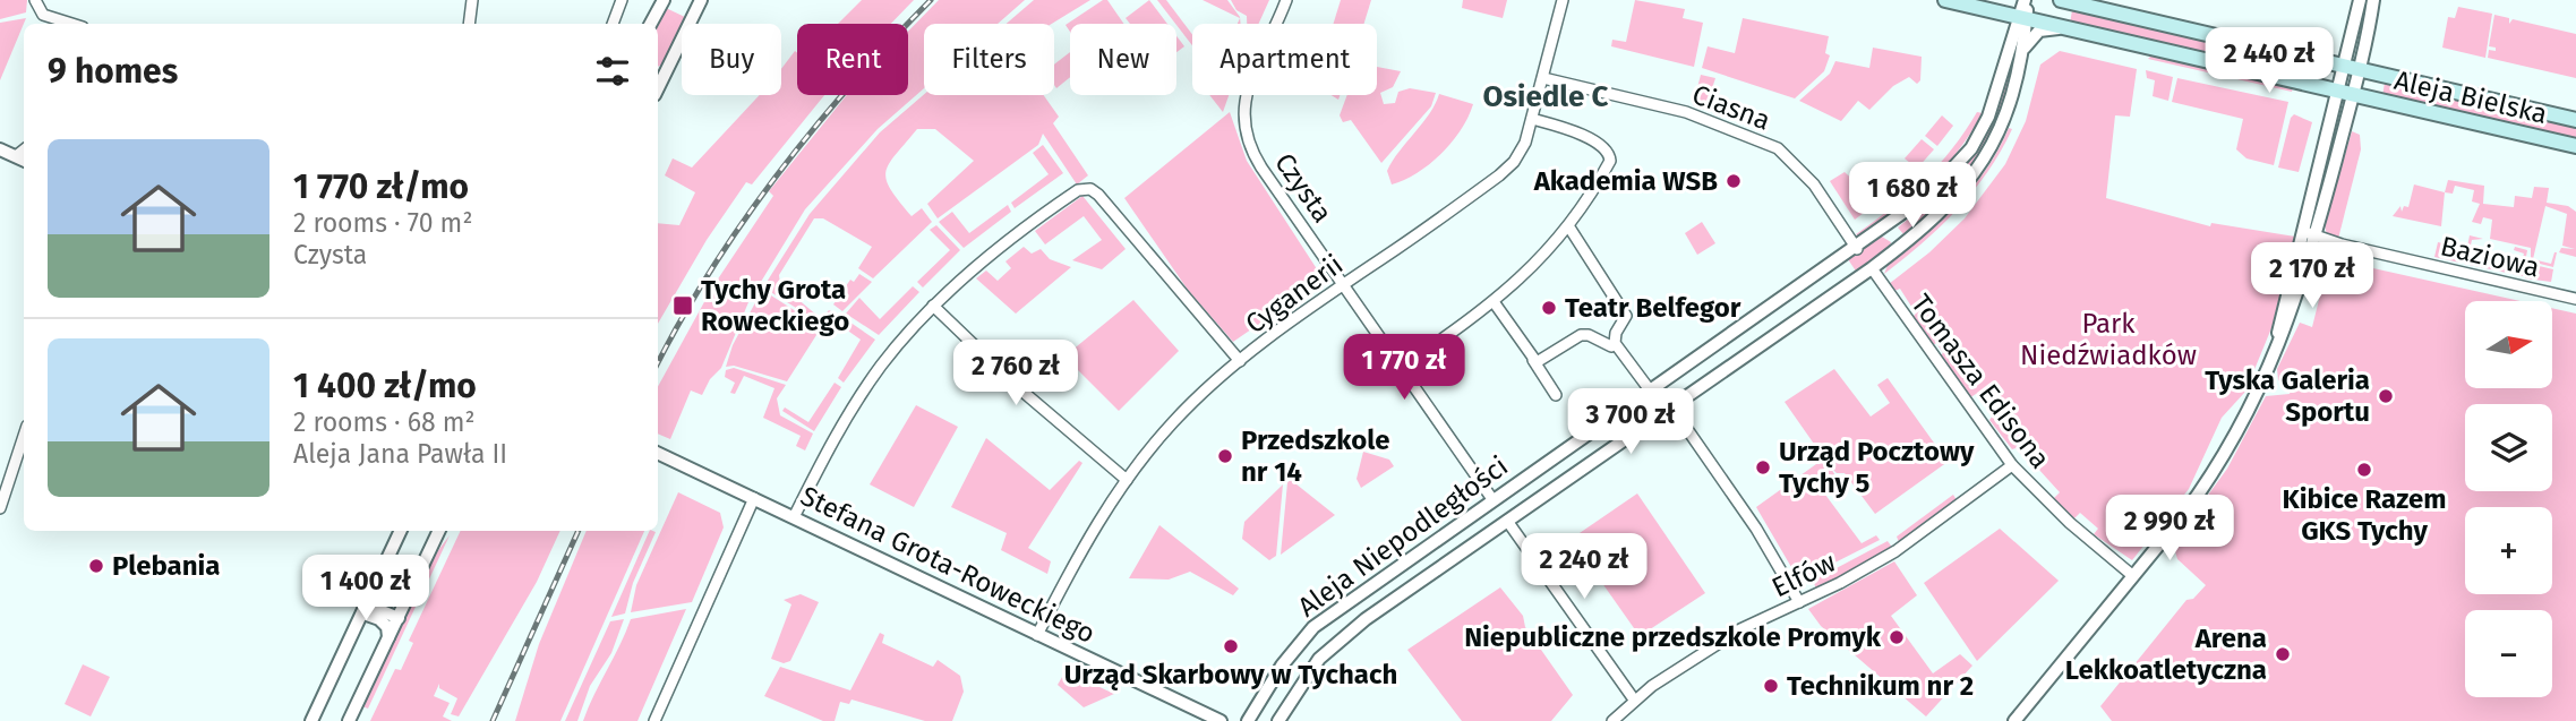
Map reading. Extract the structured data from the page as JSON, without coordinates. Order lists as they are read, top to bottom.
{
  "streets": {
    "main road": ["Aleja Bielska"],
    "street": [
      "Ciasna",
      "Czysta",
      "Baziowa",
      "Cyganerii",
      "Tomasza Edisona",
      "Aleja Niepodległości",
      "Stefana Grota-Roweckiego",
      "Elfów"
    ]
  },
  "crossings": [
    ["Aleja Bielska", "Aleja Niepodległości"],
    ["Ciasna", "Cyganerii"],
    ["Ciasna", "Aleja Niepodległości"],
    ["Czysta", "Cyganerii"],
    ["Czysta", "Aleja Niepodległości"],
    ["Cyganerii", "Stefana Grota-Roweckiego"],
    ["Tomasza Edisona", "Aleja Niepodległości"],
    ["Tomasza Edisona", "Elfów"]
  ],
  "districts": ["Osiedle C"],
  "parks": ["Park Niedźwiadków"],
  "places": {
    "other": [
      "Akademia WSB",
      "Teatr Belfegor",
      "Tyska Galeria Sportu",
      "Przedszkole nr 14",
      "Urząd Pocztowy Tychy 5",
      "Kibice Razem GKS Tychy",
      "Plebania",
      "Niepubliczne przedszkole Promyk",
      "Urząd Skarbowy w Tychach",
      "Arena Lekkoatletyczna",
      "Technikum nr 2"
    ],
    "transit": ["Tychy Grota Roweckiego"]
  },
  "north": "right",
  "page": {
    "chip": [
      "Buy",
      "Rent",
      "Filters",
      "New",
      "Apartment"
    ],
    "heading": "9 homes",
    "price": [
      "2 440 zł",
      "1 680 zł",
      "2 170 zł",
      "1 770 zł",
      "2 760 zł",
      "3 700 zł",
      "2 990 zł",
      "2 240 zł",
      "1 400 zł"
    ],
    "list": [
      {
        "name": "1 770 zł/mo",
        "note": "2 rooms · 70 m² · Czysta"
      },
      {
        "name": "1 400 zł/mo",
        "note": "2 rooms · 68 m² · Aleja Jana Pawła II"
      }
    ],
    "map_buttons": ["+", "−"]
  }
}
